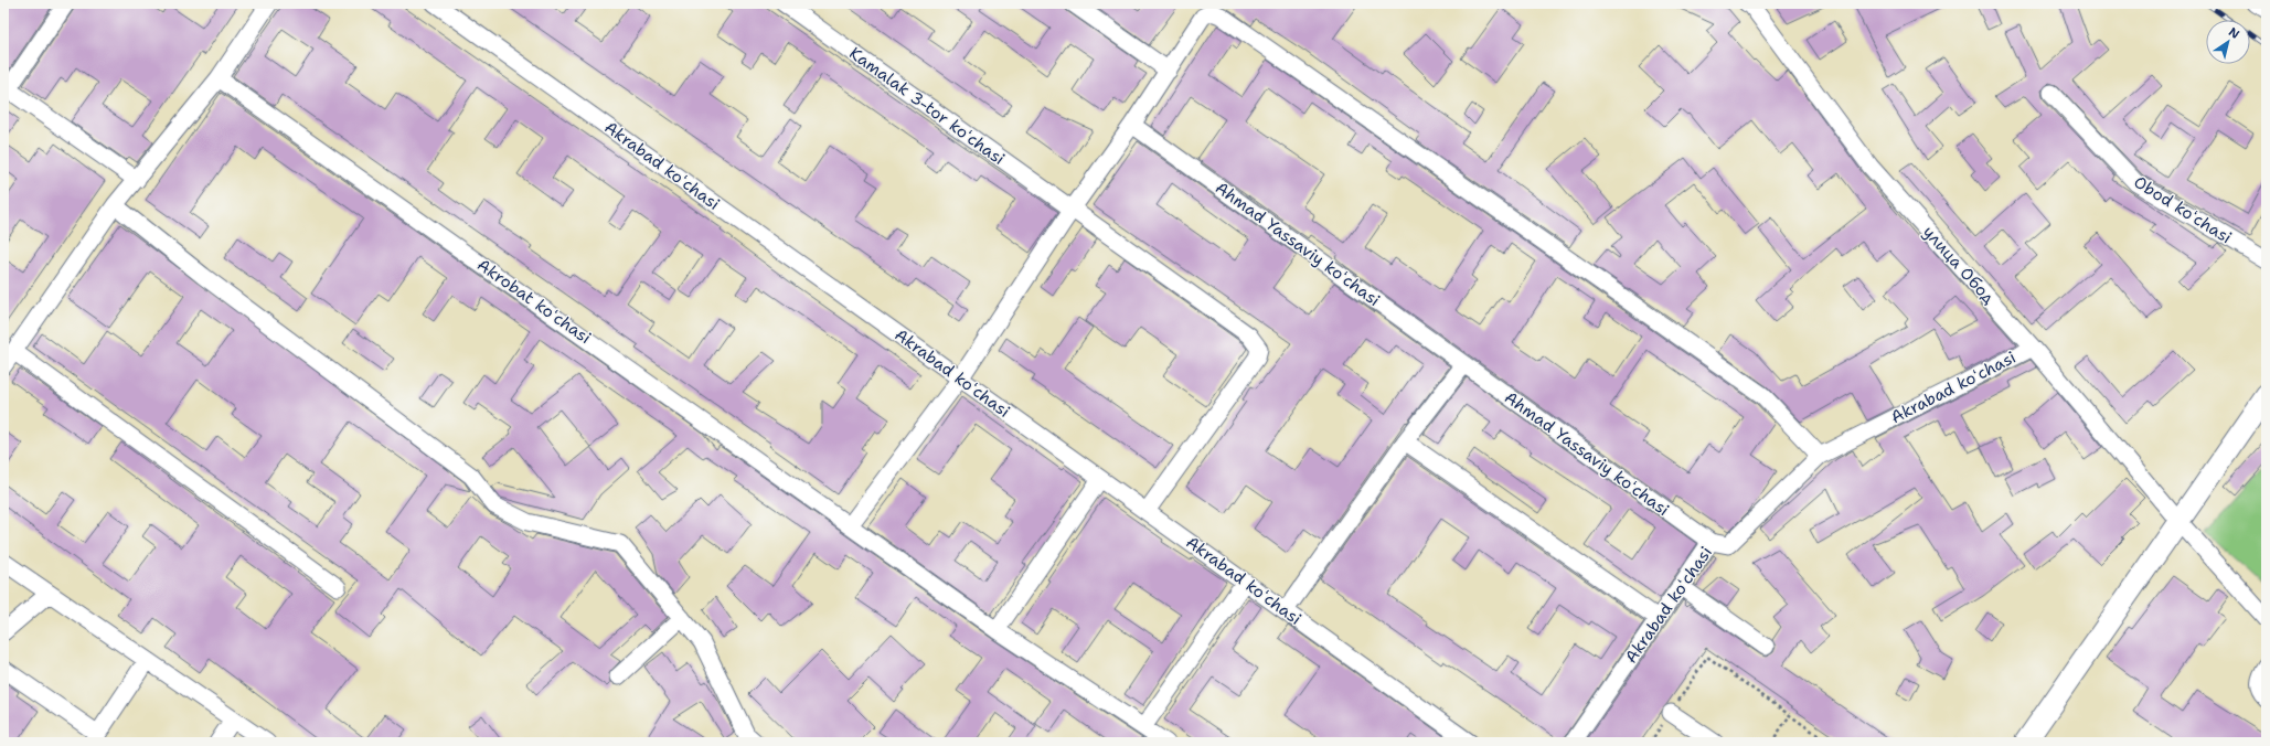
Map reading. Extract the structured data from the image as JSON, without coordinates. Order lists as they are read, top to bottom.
{
  "streets": {
    "street": [
      "Kamalak 3-tor koʻchasi",
      "Akrabad koʻchasi",
      "Obod koʻchasi",
      "Ahmad Yassaviy koʻchasi",
      "улица Обод",
      "Akrobat koʻchasi"
    ]
  },
  "crossings": [
    ["Kamalak 3-tor koʻchasi", "Akrabad koʻchasi"],
    ["Akrabad koʻchasi", "Ahmad Yassaviy koʻchasi"],
    ["Akrabad koʻchasi", "улица Обод"]
  ],
  "north": "top right"
}
